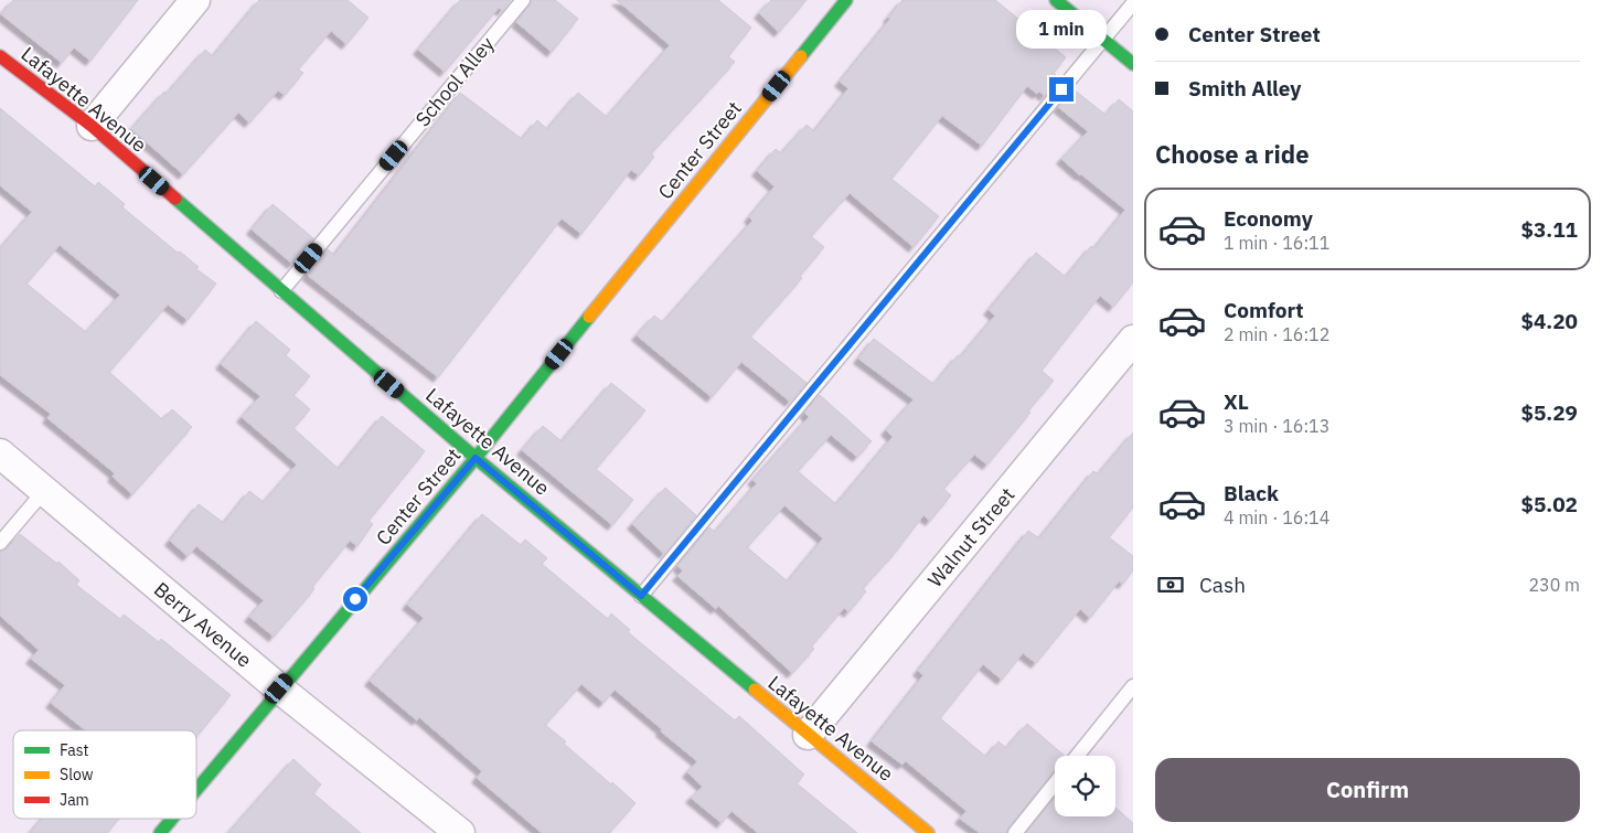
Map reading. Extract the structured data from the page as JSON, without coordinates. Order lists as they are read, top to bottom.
{
  "streets": {
    "street": [
      "Lafayette Avenue",
      "Center Street",
      "Walnut Street",
      "Berry Avenue"
    ],
    "lane": ["School Alley"]
  },
  "crossings": [
    ["School Alley", "Lafayette Avenue"],
    ["Lafayette Avenue", "Center Street"],
    ["Lafayette Avenue", "Walnut Street"],
    ["Center Street", "Berry Avenue"]
  ],
  "legend": ["Fast", "Slow", "Jam"],
  "page": {
    "banner": ["Center Street", "Smith Alley"],
    "bubble": "1 min",
    "heading": "Choose a ride",
    "list": [
      {
        "name": "Economy",
        "note": "1 min · 16:11",
        "value": "$3.11"
      },
      {
        "name": "Comfort",
        "note": "2 min · 16:12",
        "value": "$4.20"
      },
      {
        "name": "XL",
        "note": "3 min · 16:13",
        "value": "$5.29"
      },
      {
        "name": "Black",
        "note": "4 min · 16:14",
        "value": "$5.02"
      }
    ],
    "pay": ["Cash", "230 m"],
    "buttons": "Confirm"
  }
}
